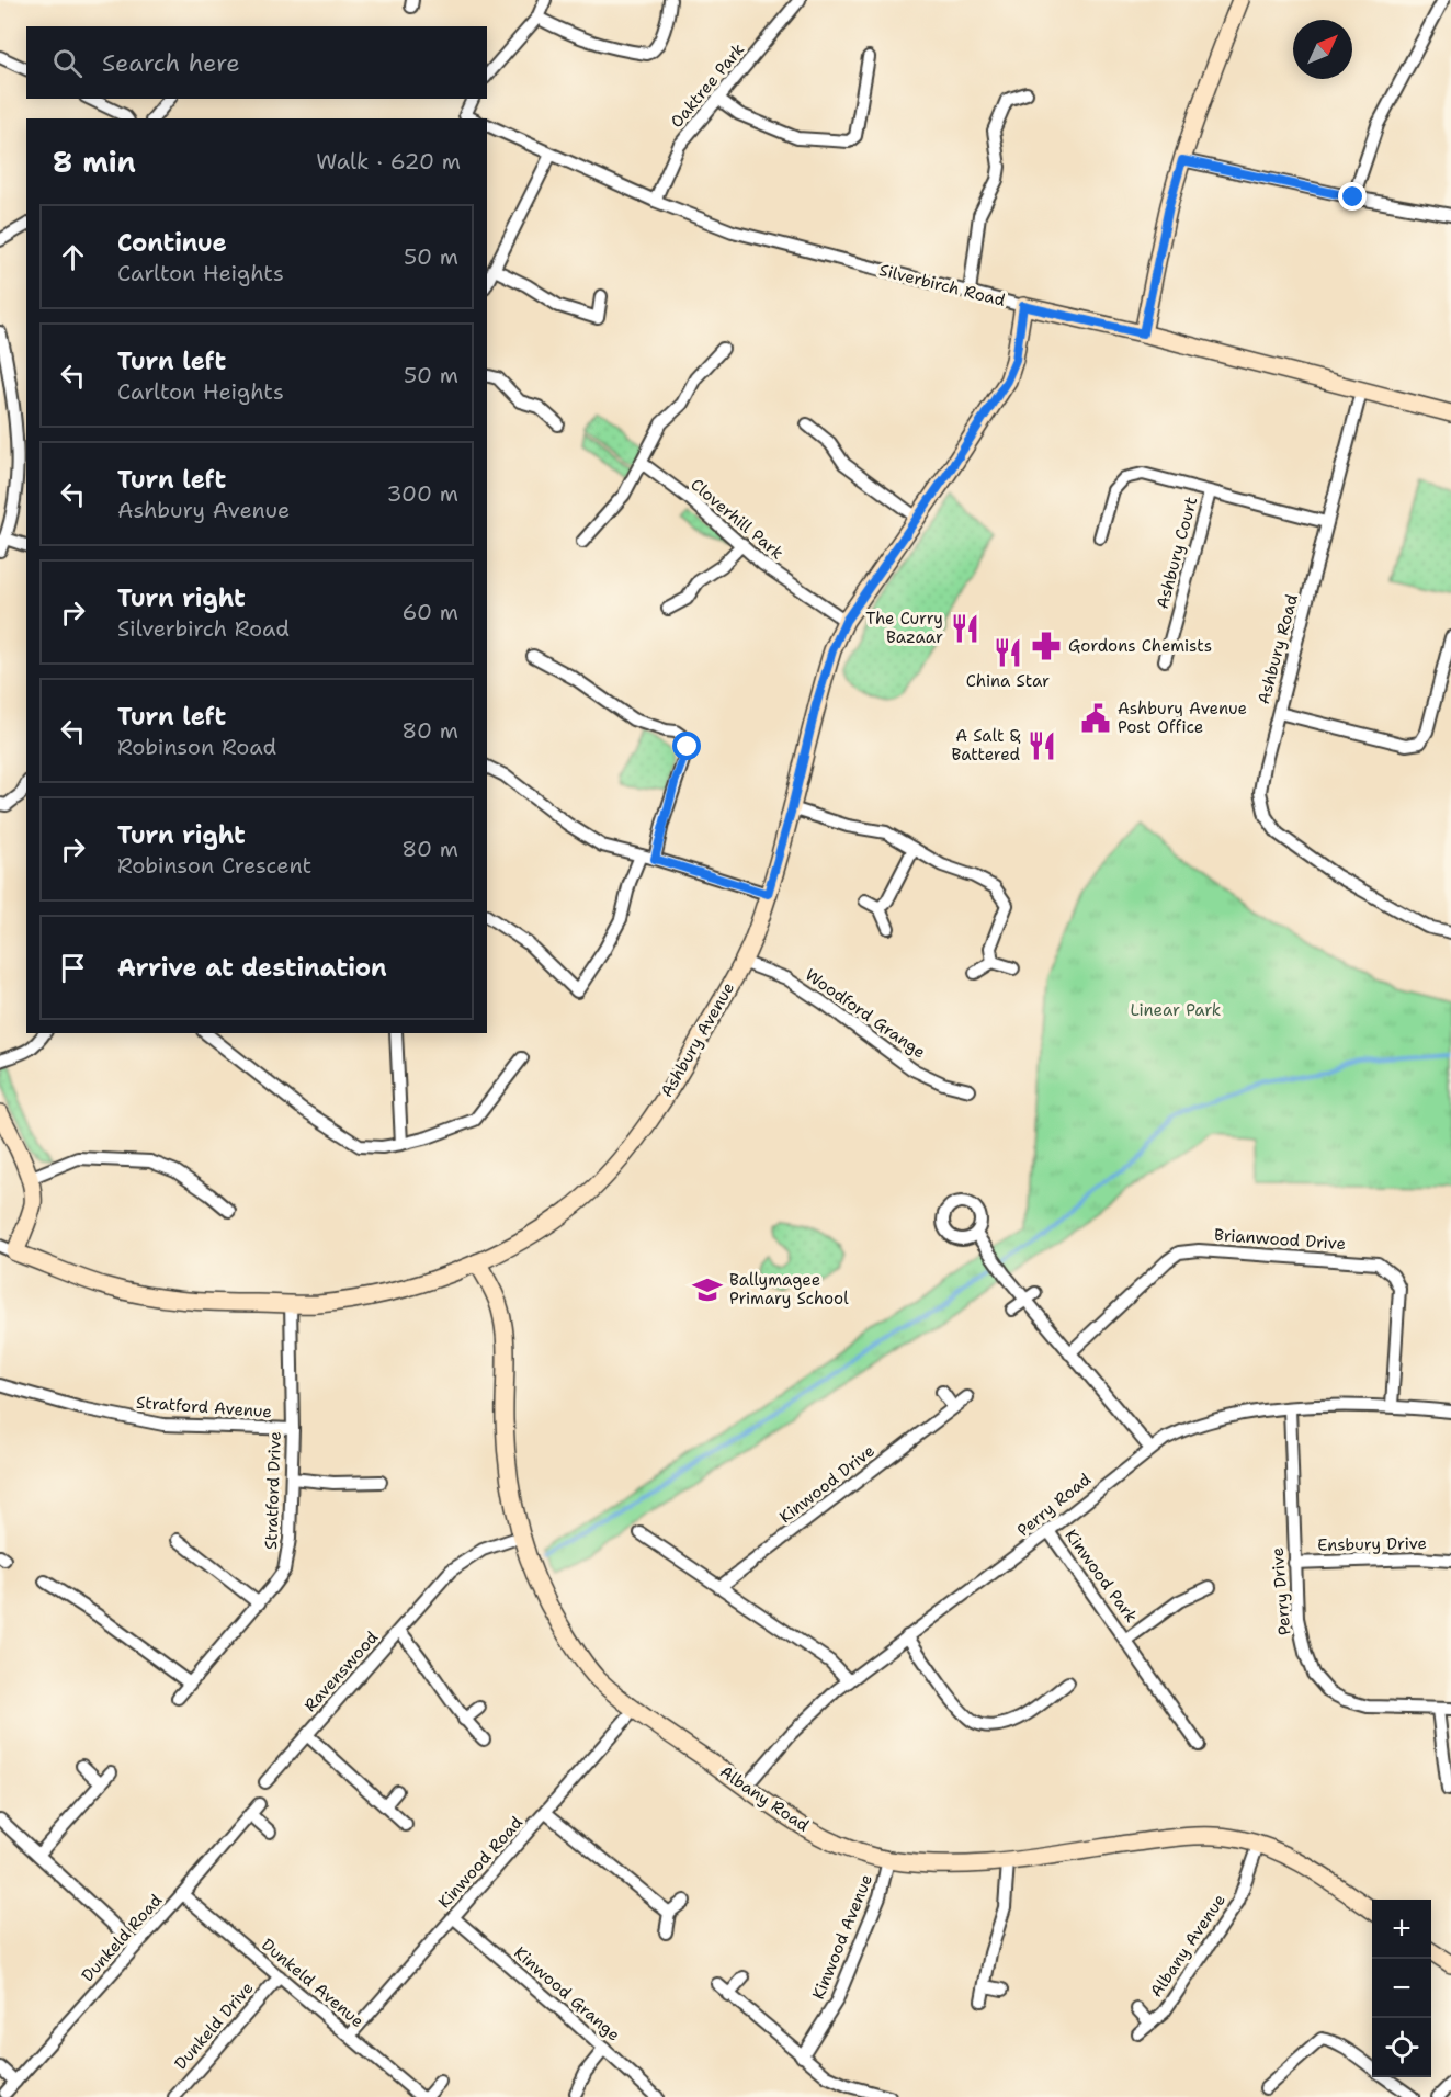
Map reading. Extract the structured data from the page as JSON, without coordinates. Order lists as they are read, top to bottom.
{
  "streets": {
    "street": [
      "Oaktree Park",
      "Silverbirch Road",
      "Cloverhill Park",
      "Ashbury Court",
      "Ashbury Road",
      "Woodford Grange",
      "Ashbury Avenue",
      "Brianwood Drive",
      "Stratford Avenue",
      "Kinwood Drive",
      "Stratford Drive",
      "Perry Road",
      "Ensbury Drive",
      "Kinwood Park",
      "Perry Drive",
      "Ravenswood",
      "Albany Road",
      "Kinwood Road",
      "Kinwood Avenue",
      "Dunkeld Road",
      "Albany Avenue",
      "Dunkeld Avenue",
      "Kinwood Grange",
      "Dunkeld Drive"
    ]
  },
  "crossings": [
    ["Oaktree Park", "Silverbirch Road"],
    ["Silverbirch Road", "Ashbury Road"],
    ["Silverbirch Road", "Ashbury Avenue"],
    ["Cloverhill Park", "Ashbury Avenue"],
    ["Ashbury Court", "Ashbury Road"],
    ["Woodford Grange", "Ashbury Avenue"],
    ["Ashbury Avenue", "Stratford Drive"],
    ["Ashbury Avenue", "Albany Road"],
    ["Brianwood Drive", "Perry Road"],
    ["Stratford Avenue", "Stratford Drive"],
    ["Perry Road", "Kinwood Park"],
    ["Perry Road", "Perry Drive"],
    ["Perry Road", "Albany Road"],
    ["Ensbury Drive", "Perry Drive"],
    ["Ravenswood", "Albany Road"],
    ["Albany Road", "Kinwood Road"],
    ["Albany Road", "Kinwood Avenue"],
    ["Albany Road", "Albany Avenue"],
    ["Kinwood Road", "Dunkeld Avenue"],
    ["Kinwood Road", "Kinwood Grange"],
    ["Dunkeld Road", "Dunkeld Avenue"],
    ["Dunkeld Avenue", "Dunkeld Drive"]
  ],
  "parks": ["Linear Park"],
  "places": {
    "restaurant": ["The Curry Bazaar", "China Star", "A Salt & Battered"],
    "pharmacy": ["Gordons Chemists"],
    "public building": ["Ashbury Avenue Post Office"],
    "school or university": ["Ballymagee Primary School"]
  },
  "north": "top right",
  "page": {
    "search": "Search here",
    "heading": ["8 min", "Walk · 620 m"],
    "list": [
      ["Continue", "Carlton Heights", "50 m"],
      ["Turn left", "Carlton Heights", "50 m"],
      ["Turn left", "Ashbury Avenue", "300 m"],
      ["Turn right", "Silverbirch Road", "60 m"],
      ["Turn left", "Robinson Road", "80 m"],
      ["Turn right", "Robinson Crescent", "80 m"],
      "Arrive at destination"
    ],
    "map_buttons": ["+", "−"]
  }
}
